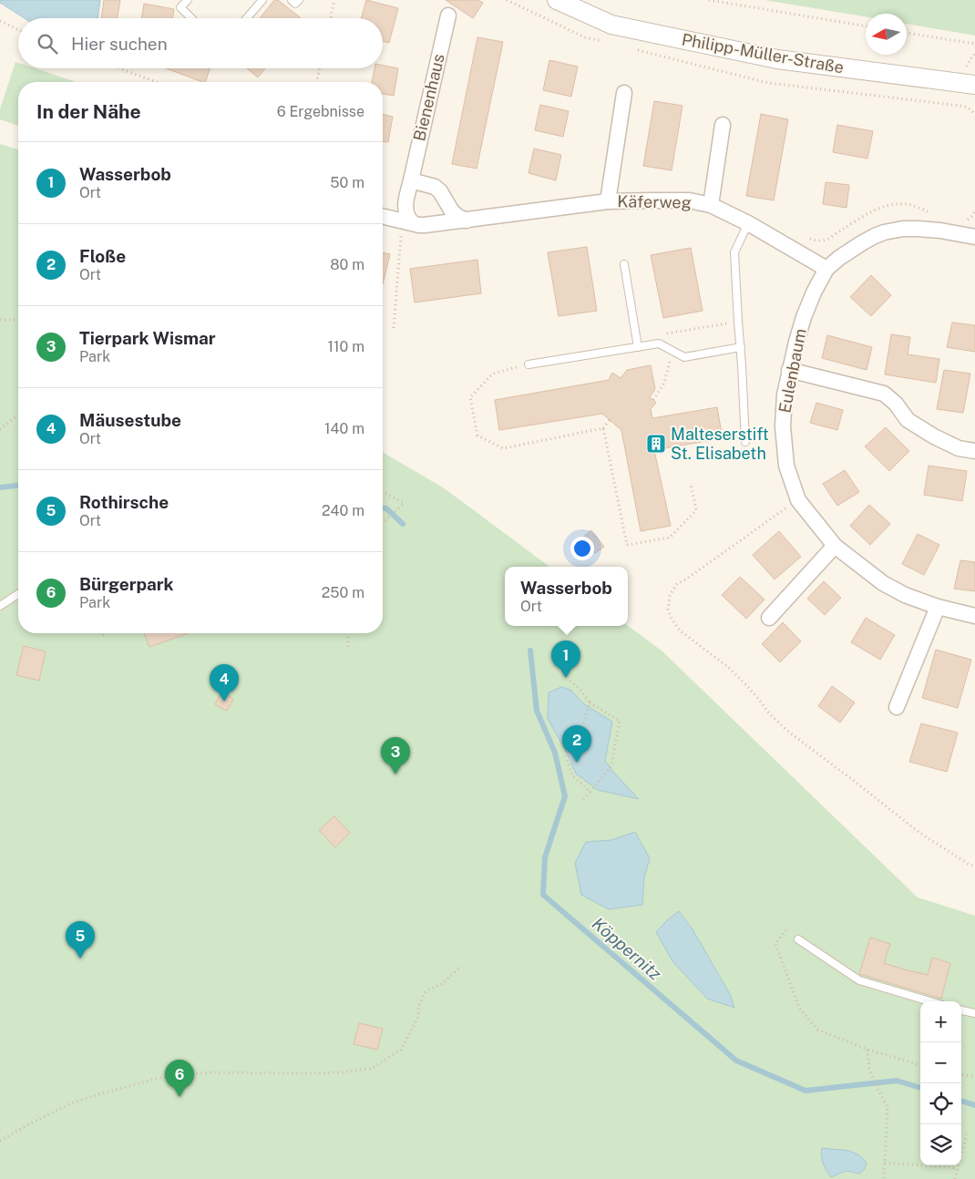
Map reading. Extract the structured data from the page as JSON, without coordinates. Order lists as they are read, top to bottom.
{
  "streets": {
    "street": [
      "Philipp-Müller-Straße",
      "Bienenhaus",
      "Käferweg",
      "Eulenbaum"
    ]
  },
  "crossings": [
    ["Käferweg", "Eulenbaum"]
  ],
  "water": ["Köppernitz"],
  "places": {
    "building": ["Malteserstift St. Elisabeth"]
  },
  "north": "left",
  "page": {
    "search": "Hier suchen",
    "heading": ["In der Nähe", "6 Ergebnisse"],
    "list": [
      {
        "mark": "1",
        "name": "Wasserbob",
        "note": "Ort",
        "value": "50 m"
      },
      {
        "mark": "2",
        "name": "Floße",
        "note": "Ort",
        "value": "80 m"
      },
      {
        "mark": "3",
        "name": "Tierpark Wismar",
        "note": "Park",
        "value": "110 m"
      },
      {
        "mark": "4",
        "name": "Mäusestube",
        "note": "Ort",
        "value": "140 m"
      },
      {
        "mark": "5",
        "name": "Rothirsche",
        "note": "Ort",
        "value": "240 m"
      },
      {
        "mark": "6",
        "name": "Bürgerpark",
        "note": "Park",
        "value": "250 m"
      }
    ],
    "popup": ["Wasserbob", "Ort"],
    "pins": [
      "1",
      "4",
      "2",
      "3",
      "5",
      "6"
    ],
    "map_buttons": ["+", "−"]
  }
}
